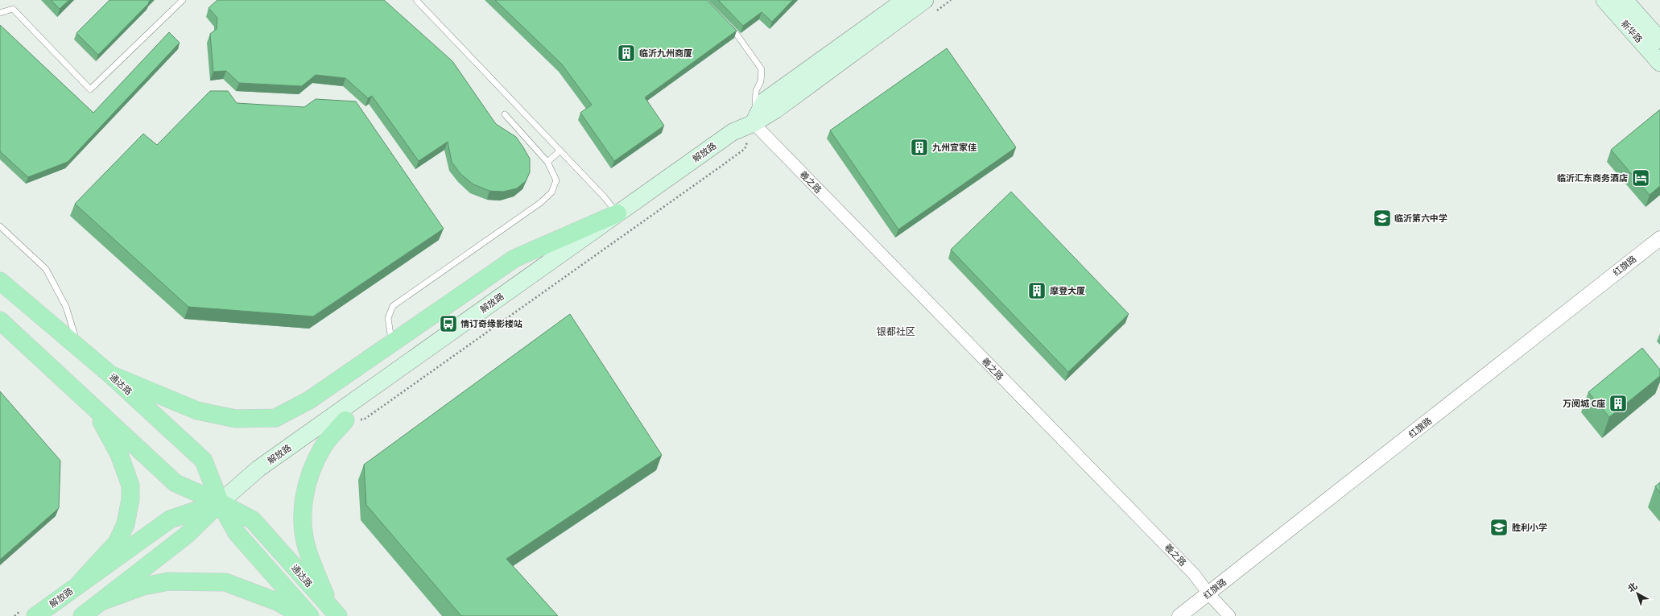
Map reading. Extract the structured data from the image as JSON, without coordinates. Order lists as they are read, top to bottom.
{
  "streets": {
    "main road": ["新华路", "解放路", "通达路"],
    "street": ["羲之路", "红旗路"]
  },
  "crossings": [
    ["解放路", "羲之路"],
    ["解放路", "通达路"],
    ["羲之路", "红旗路"]
  ],
  "districts": ["银都社区"],
  "places": {
    "building": [
      "临沂九州商厦",
      "九州宜家佳",
      "摩登大厦",
      "万阅城 C座"
    ],
    "hotel": ["临沂汇东商务酒店"],
    "school or university": ["临沂第六中学", "胜利小学"],
    "bus stop": ["情订奇缘影楼站"]
  },
  "north": "top left"
}
